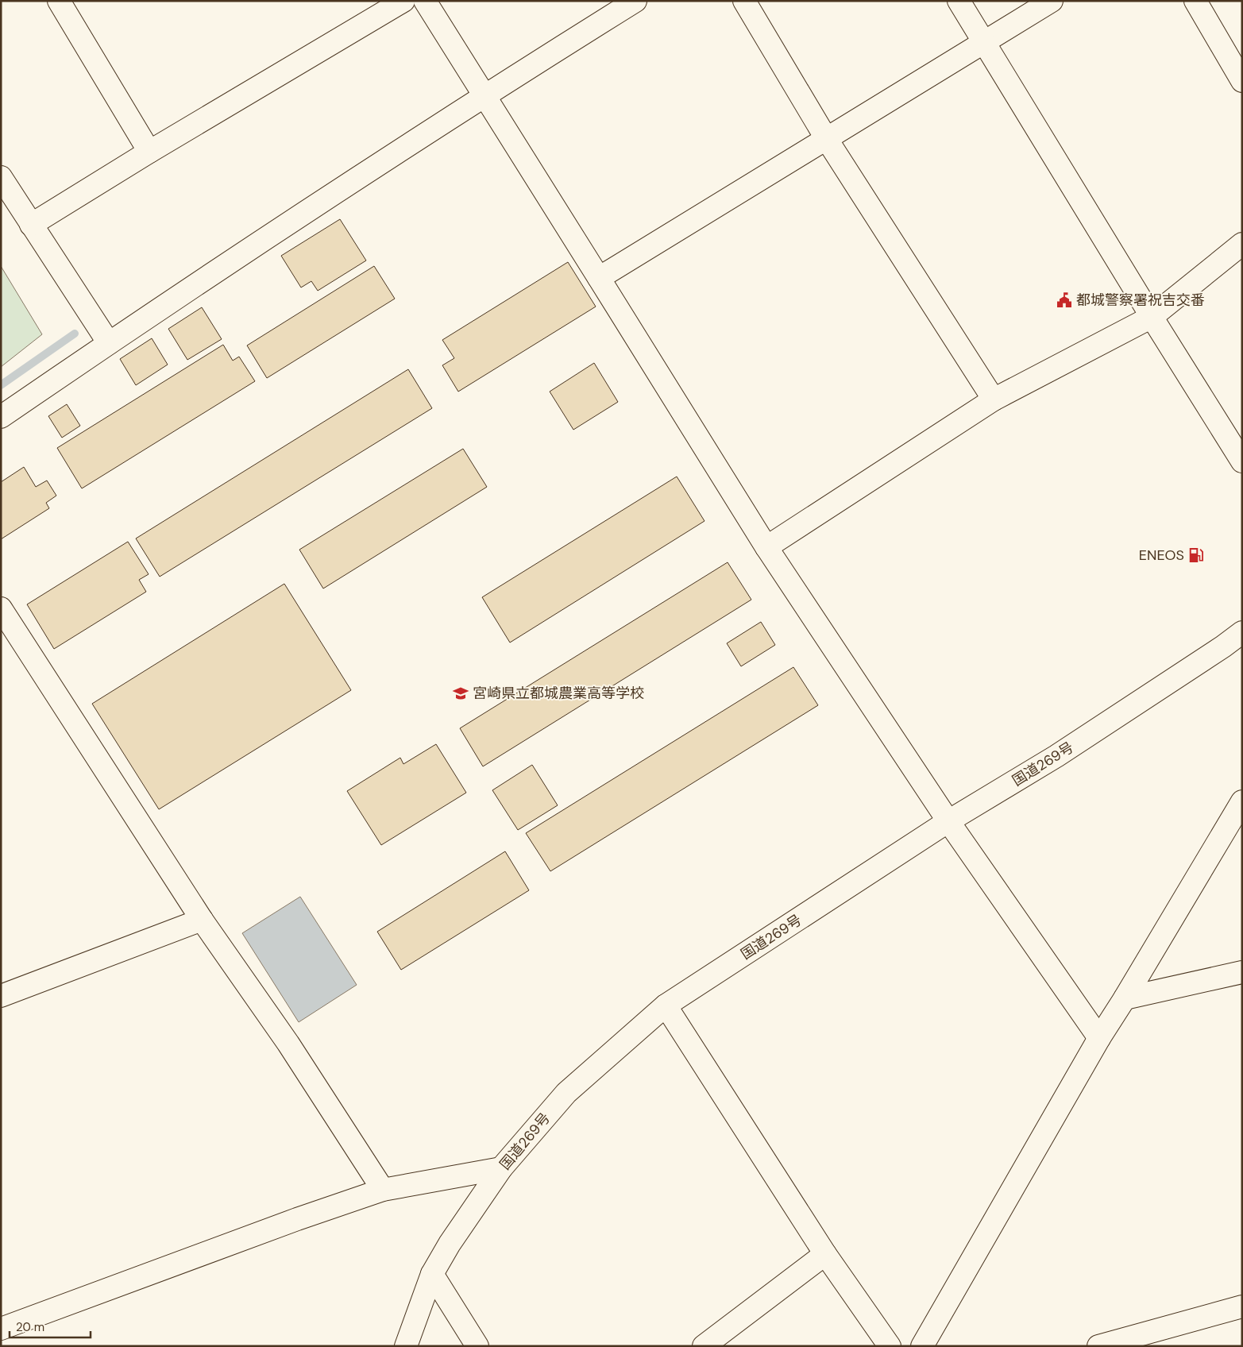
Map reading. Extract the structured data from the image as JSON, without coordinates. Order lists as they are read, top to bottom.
{
  "streets": {
    "main road": ["国道269号"]
  },
  "places": {
    "public building": ["都城警察署祝吉交番"],
    "fuel station": ["ENEOS"],
    "school or university": ["宮崎県立都城農業高等学校"]
  },
  "scale_bar": "20 m"
}
